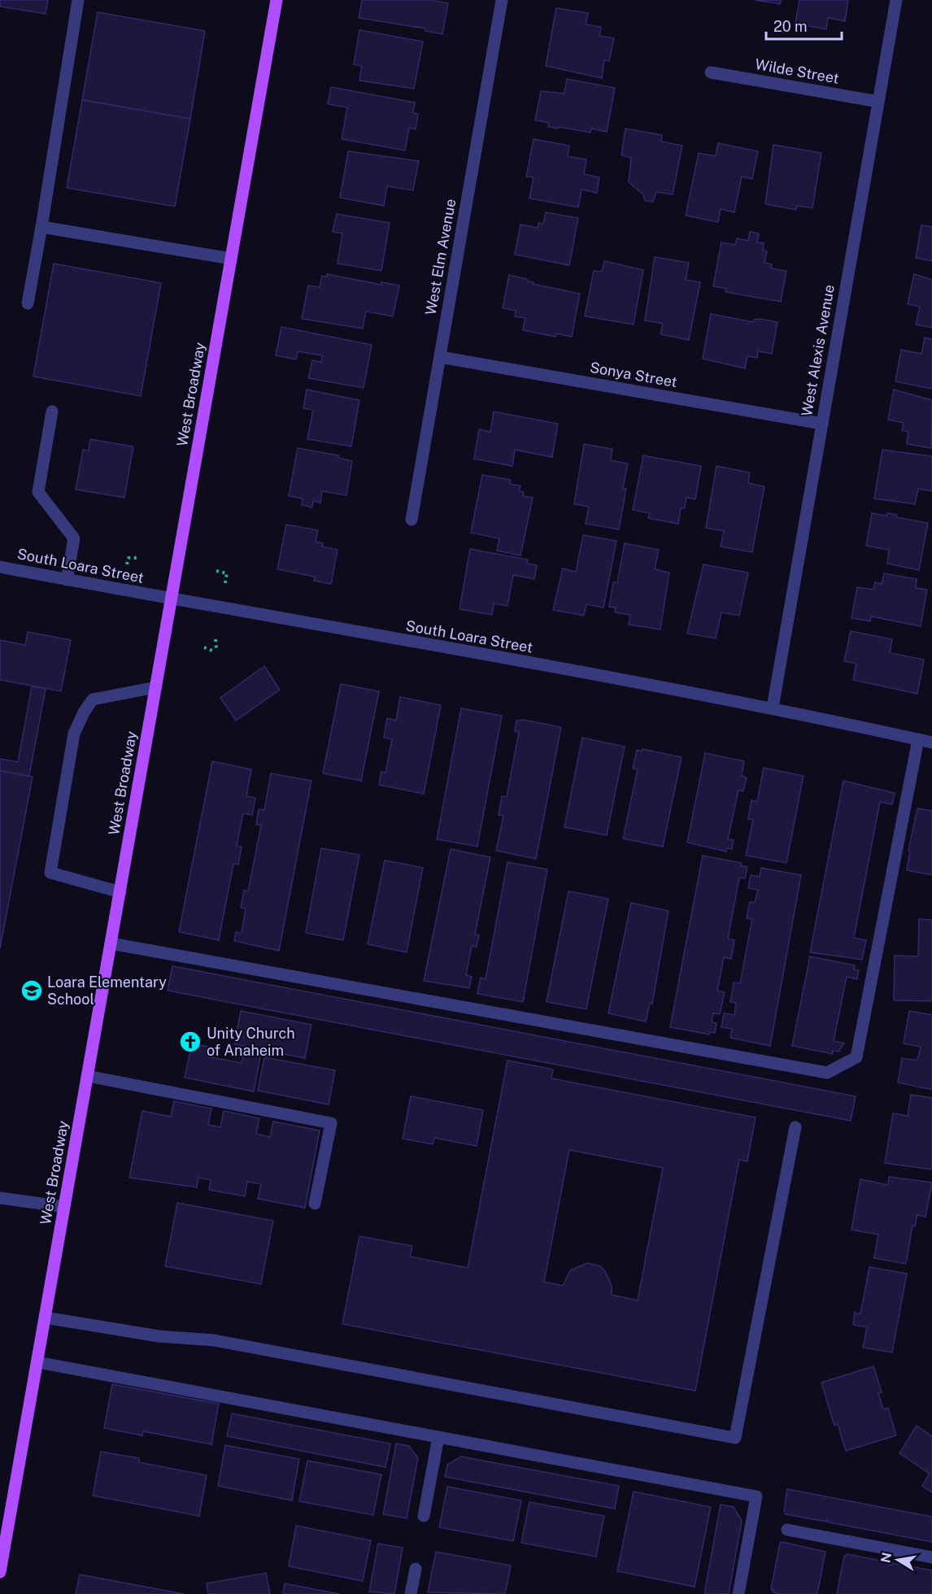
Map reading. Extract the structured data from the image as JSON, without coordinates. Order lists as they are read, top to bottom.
{
  "streets": {
    "main road": ["West Broadway"],
    "street": [
      "Wilde Street",
      "West Elm Avenue",
      "West Alexis Avenue",
      "Sonya Street",
      "South Loara Street"
    ]
  },
  "crossings": [
    ["Wilde Street", "West Alexis Avenue"],
    ["West Elm Avenue", "Sonya Street"],
    ["West Alexis Avenue", "Sonya Street"],
    ["West Alexis Avenue", "South Loara Street"],
    ["West Broadway", "South Loara Street"]
  ],
  "places": {
    "school or university": ["Loara Elementary School"],
    "church": ["Unity Church of Anaheim"]
  },
  "scale_bar": "20 m",
  "north": "left"
}
